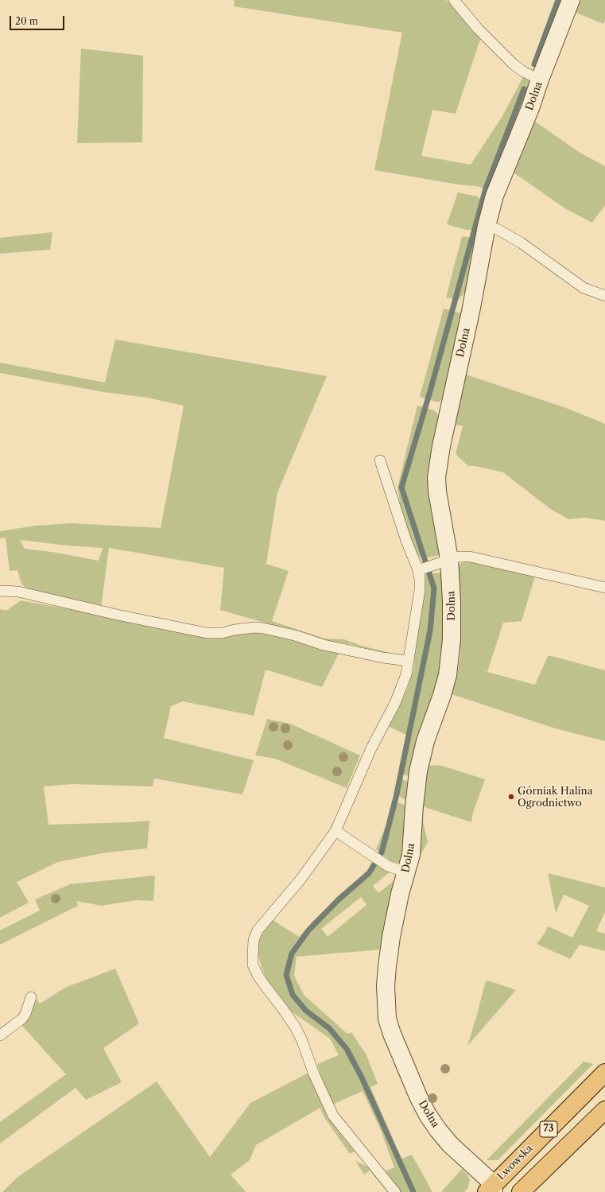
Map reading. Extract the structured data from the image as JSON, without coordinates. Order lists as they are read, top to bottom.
{
  "streets": {
    "main road": ["73", "Lwowska"],
    "street": ["Dolna"]
  },
  "crossings": [
    ["Dolna", "Lwowska"]
  ],
  "places": ["Górniak Halina Ogrodnictwo"],
  "scale_bar": "20 m"
}
